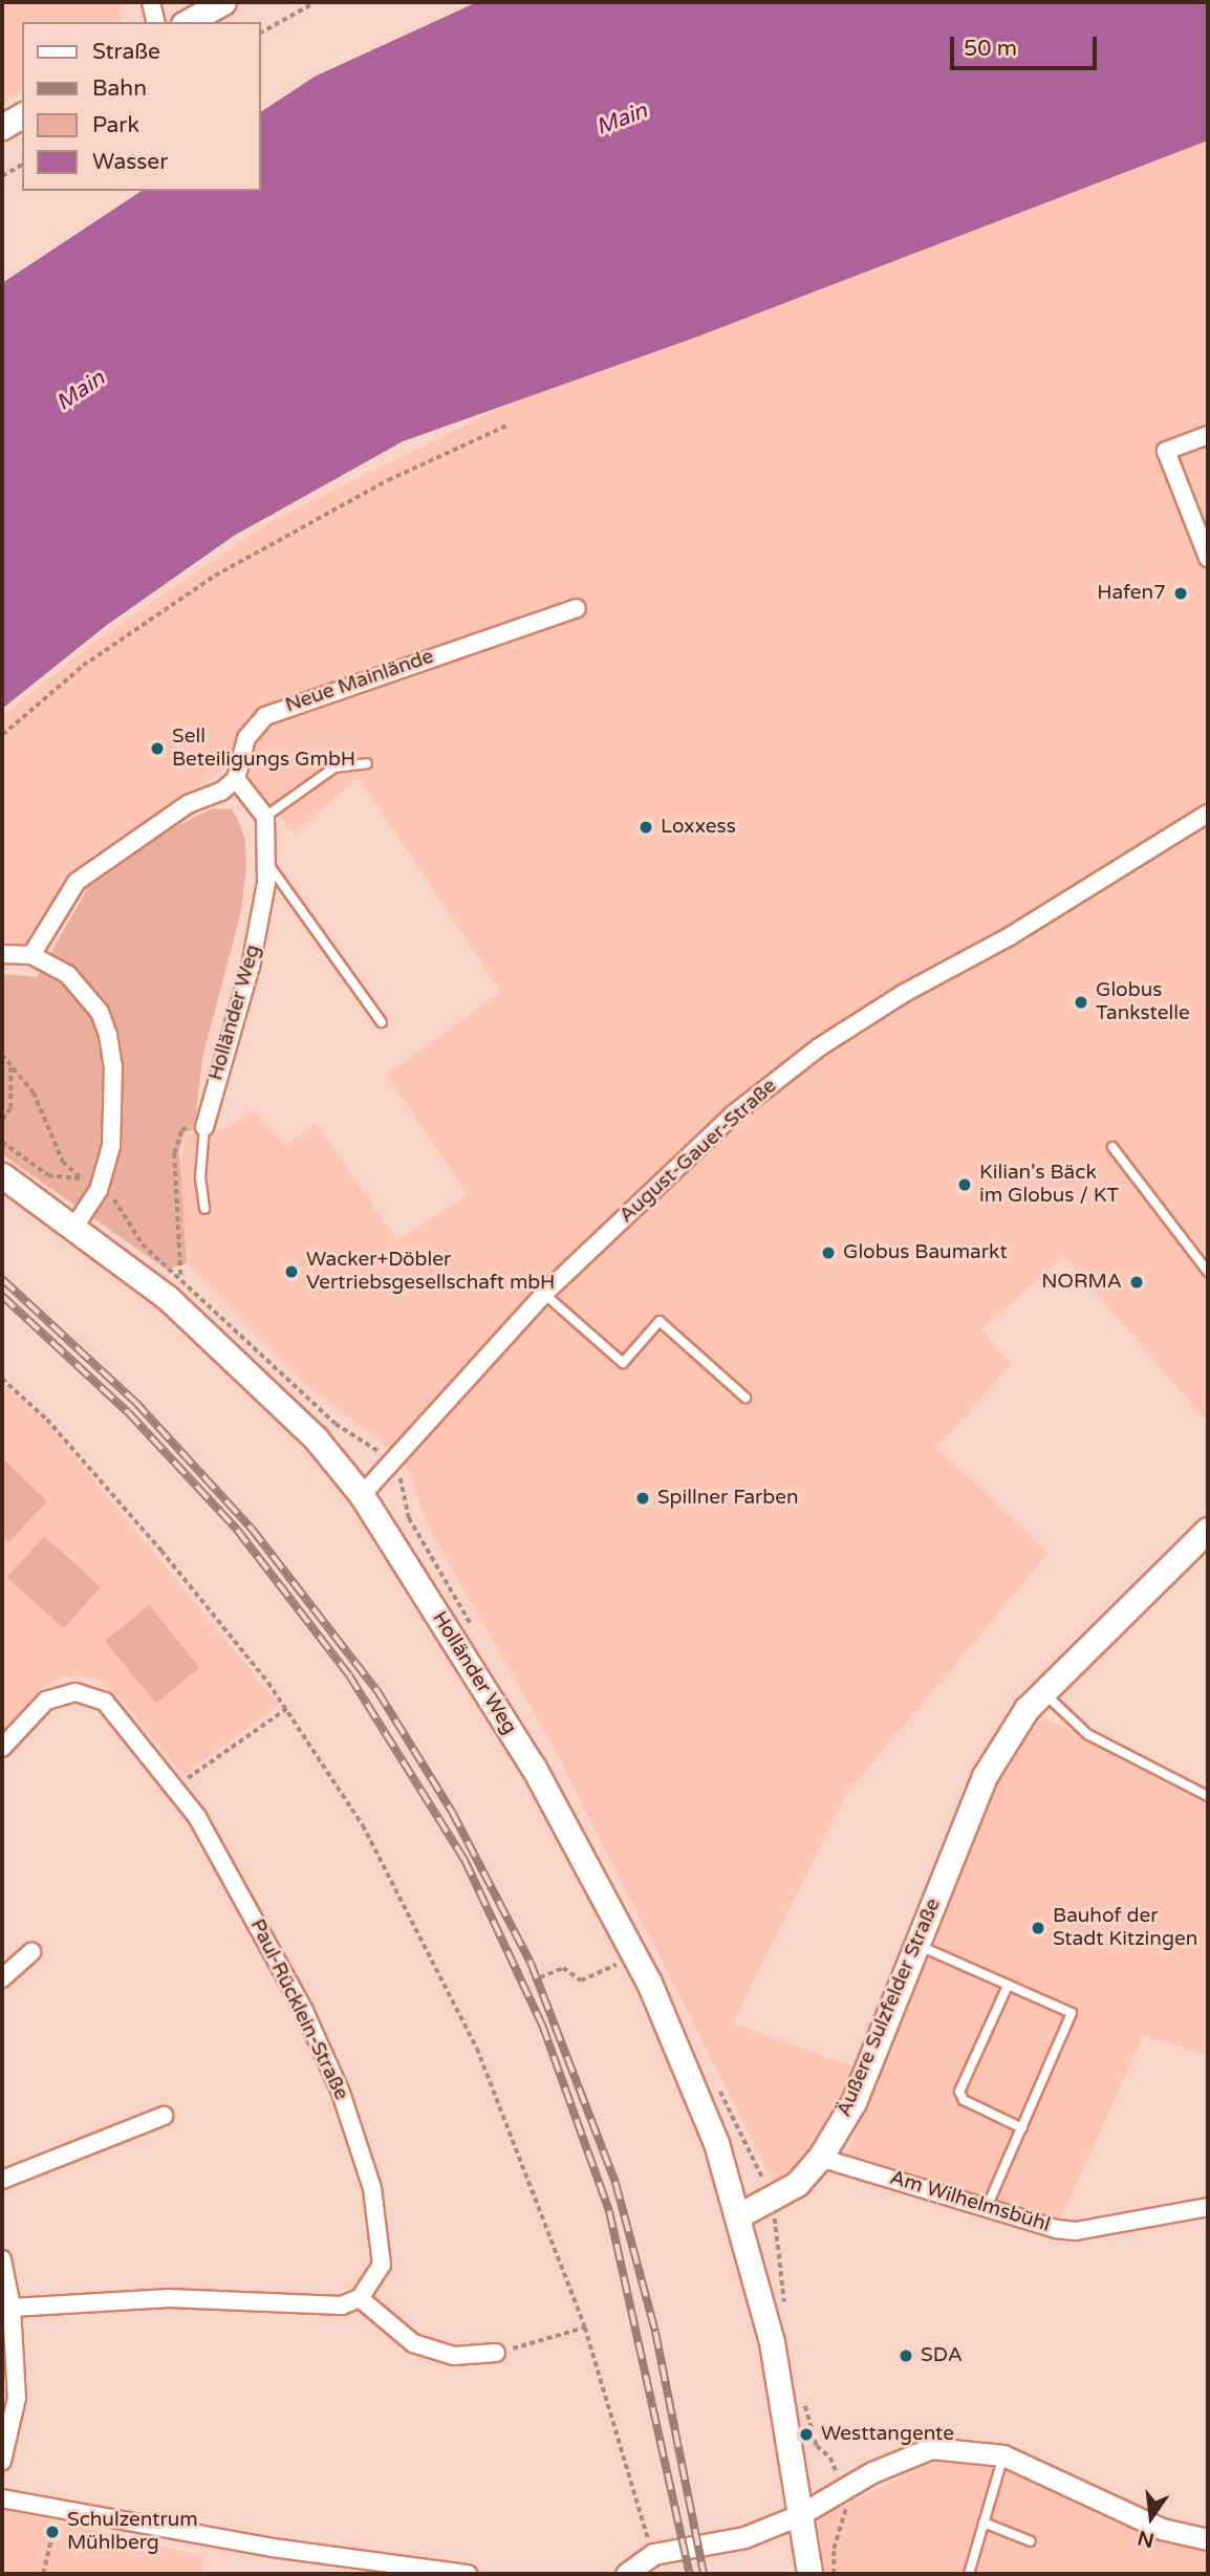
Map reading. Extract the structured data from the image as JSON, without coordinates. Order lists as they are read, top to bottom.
{
  "streets": {
    "main road": ["Holländer Weg", "Äußere Sulzfelder Straße"],
    "street": [
      "Neue Mainlände",
      "August-Gauer-Straße",
      "Paul-Rücklein-Straße",
      "Am Wilhelmsbühl"
    ]
  },
  "crossings": [
    ["Holländer Weg", "August-Gauer-Straße"],
    ["Holländer Weg", "Äußere Sulzfelder Straße"],
    ["Äußere Sulzfelder Straße", "Am Wilhelmsbühl"]
  ],
  "water": ["Main"],
  "places": [
    "Hafen7",
    "Sell Beteiligungs GmbH",
    "Loxxess",
    "Globus Tankstelle",
    "Kilian's Bäck im Globus / KT",
    "Globus Baumarkt",
    "Wacker+Döbler Vertriebsgesellschaft mbH",
    "NORMA",
    "Spillner Farben",
    "Bauhof der Stadt Kitzingen",
    "SDA",
    "Westtangente",
    "Schulzentrum Mühlberg"
  ],
  "legend": [
    "Straße",
    "Bahn",
    "Park",
    "Wasser"
  ],
  "scale_bar": "50 m",
  "north": "bottom"
}
